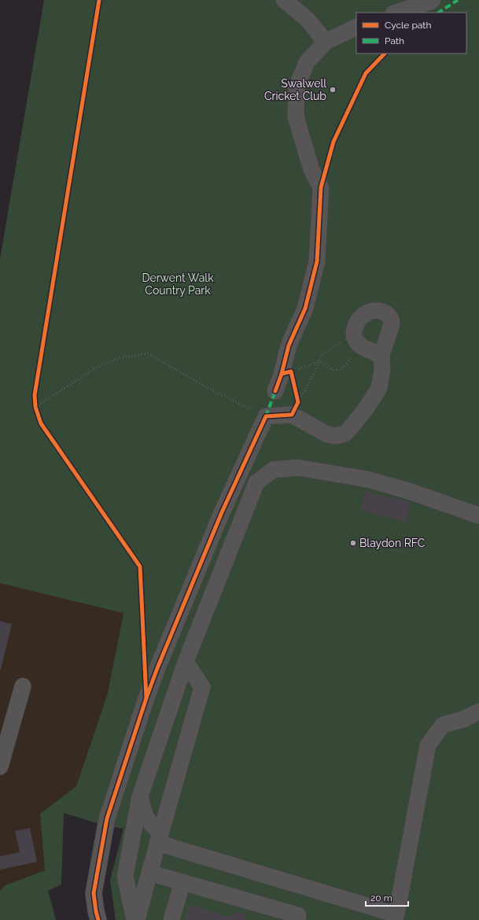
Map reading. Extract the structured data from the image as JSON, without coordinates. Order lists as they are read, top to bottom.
{
  "parks": ["Derwent Walk Country Park"],
  "places": ["Swalwell Cricket Club", "Blaydon RFC"],
  "legend": ["Cycle path", "Path"],
  "scale_bar": "20 m"
}
